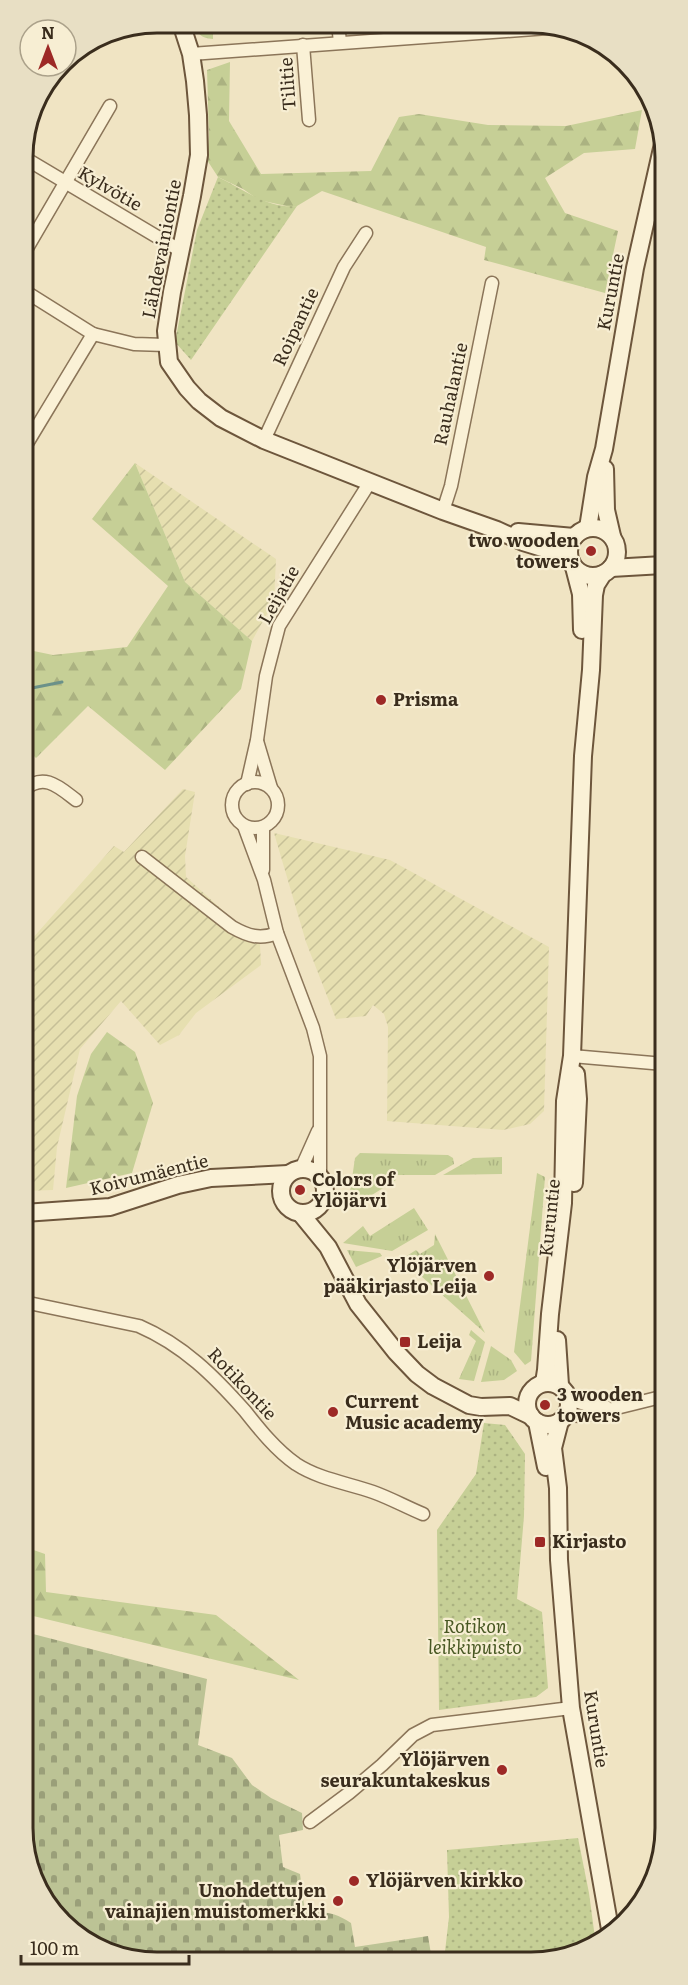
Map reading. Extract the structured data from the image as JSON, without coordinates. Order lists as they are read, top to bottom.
{
  "streets": {
    "main road": ["Lähdevainiontie", "Kuruntie", "Koivumäentie"],
    "street": [
      "Tilitie",
      "Kylvötie",
      "Roipantie",
      "Rauhalantie",
      "Leijatie",
      "Rotikontie"
    ]
  },
  "crossings": [
    ["Kylvötie", "Lähdevainiontie"],
    ["Lähdevainiontie", "Kuruntie"],
    ["Lähdevainiontie", "Roipantie"],
    ["Lähdevainiontie", "Rauhalantie"],
    ["Lähdevainiontie", "Leijatie"],
    ["Leijatie", "Koivumäentie"]
  ],
  "parks": ["Rotikon leikkipuisto"],
  "places": {
    "other": [
      "two wooden towers",
      "Prisma",
      "Colors of Ylöjärvi",
      "Ylöjärven pääkirjasto Leija",
      "3 wooden towers",
      "Current Music academy",
      "Ylöjärven seurakuntakeskus",
      "Ylöjärven kirkko",
      "Unohdettujen vainajien muistomerkki"
    ],
    "transit": ["Leija", "Kirjasto"]
  },
  "scale_bar": "100 m",
  "north": "top"
}
